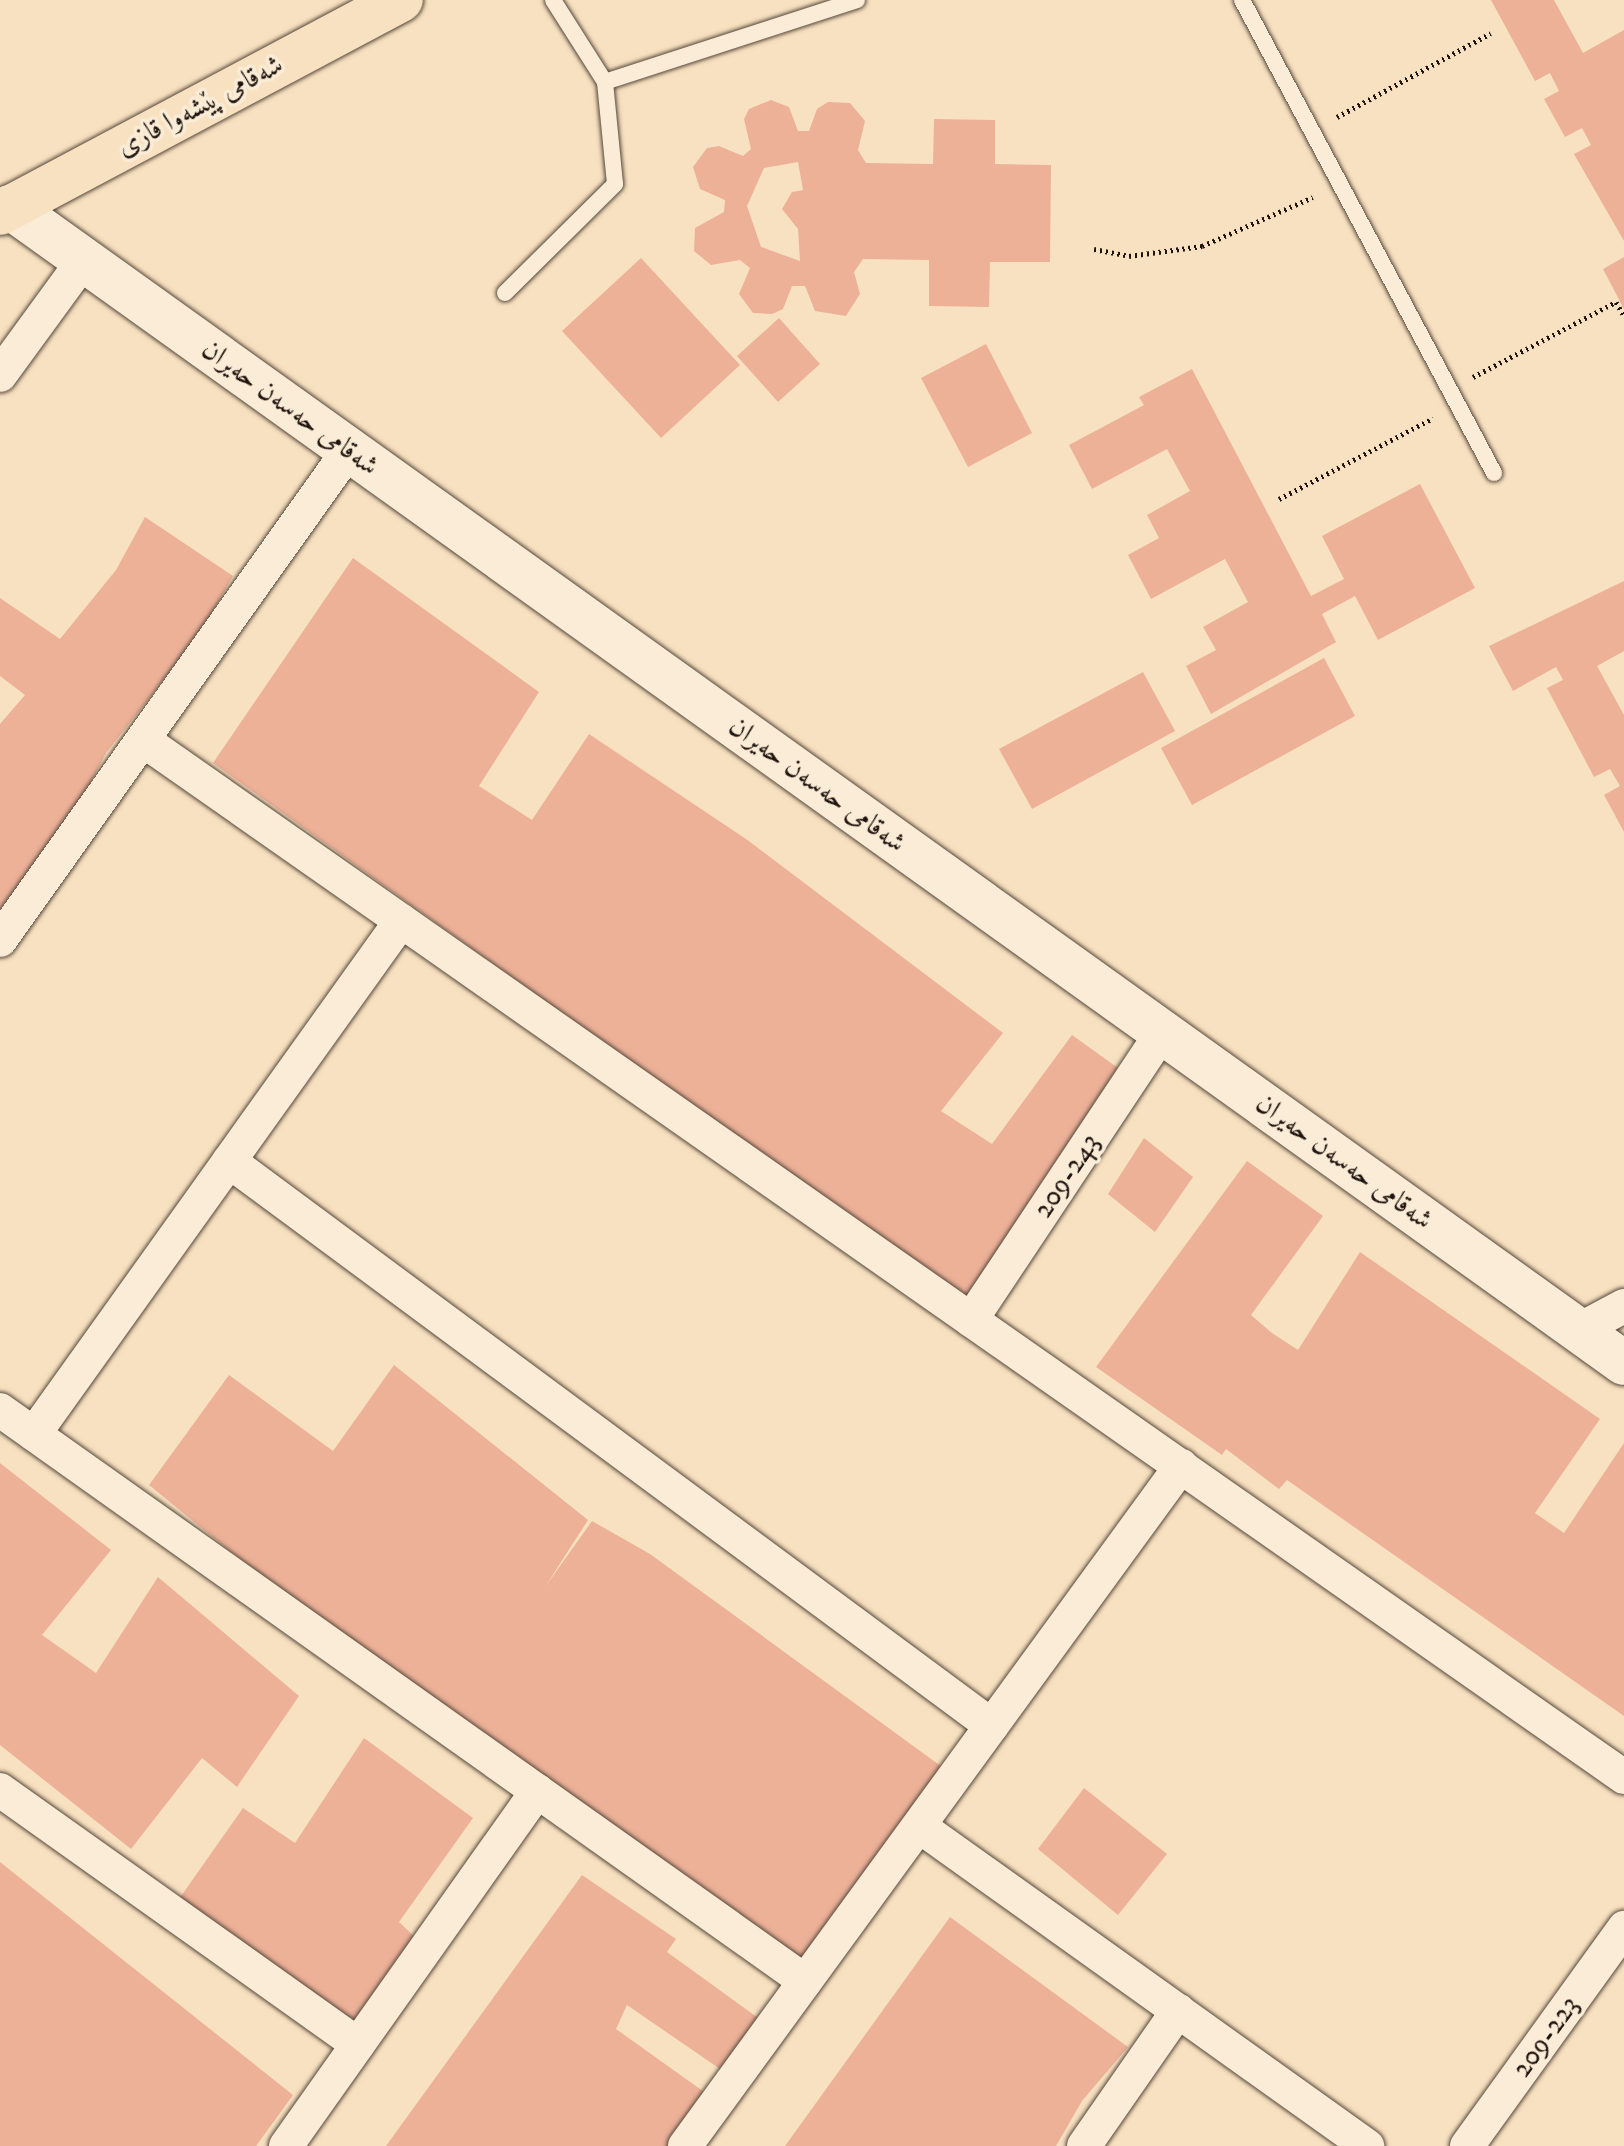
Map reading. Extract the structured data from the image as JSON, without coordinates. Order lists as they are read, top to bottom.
{
  "streets": {
    "highway": ["شەقامی پێشەوا قازی"],
    "street": ["شەقامی حەسەن حەیران", "209-243", "209-223"]
  },
  "crossings": [
    ["شەقامی پێشەوا قازی", "شەقامی حەسەن حەیران"],
    ["شەقامی حەسەن حەیران", "209-243"]
  ]
}
